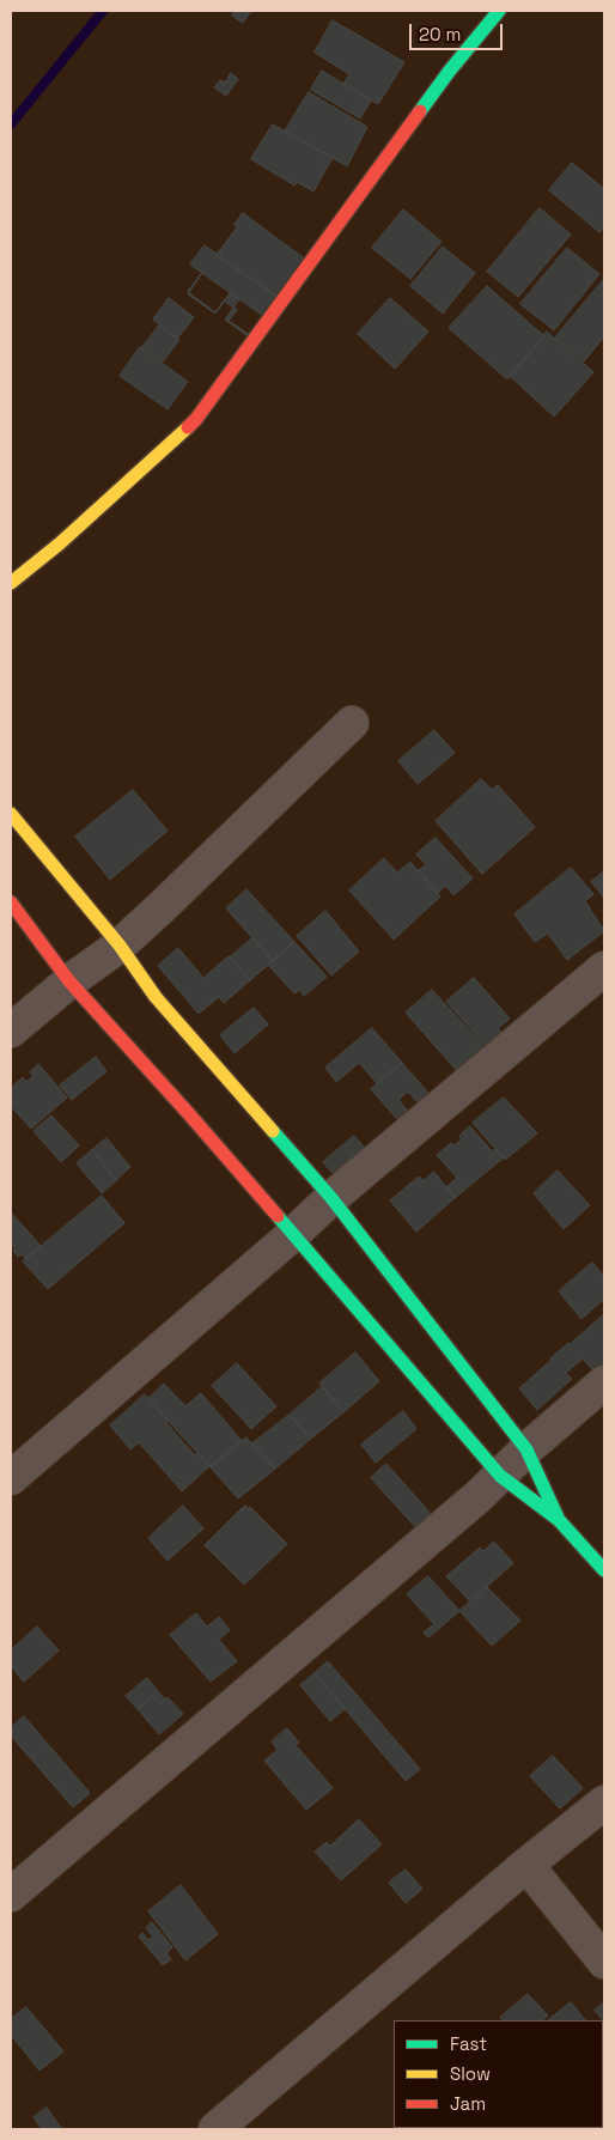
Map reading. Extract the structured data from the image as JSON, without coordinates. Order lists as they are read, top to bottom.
{
  "legend": ["Fast", "Slow", "Jam"],
  "scale_bar": "20 m"
}
